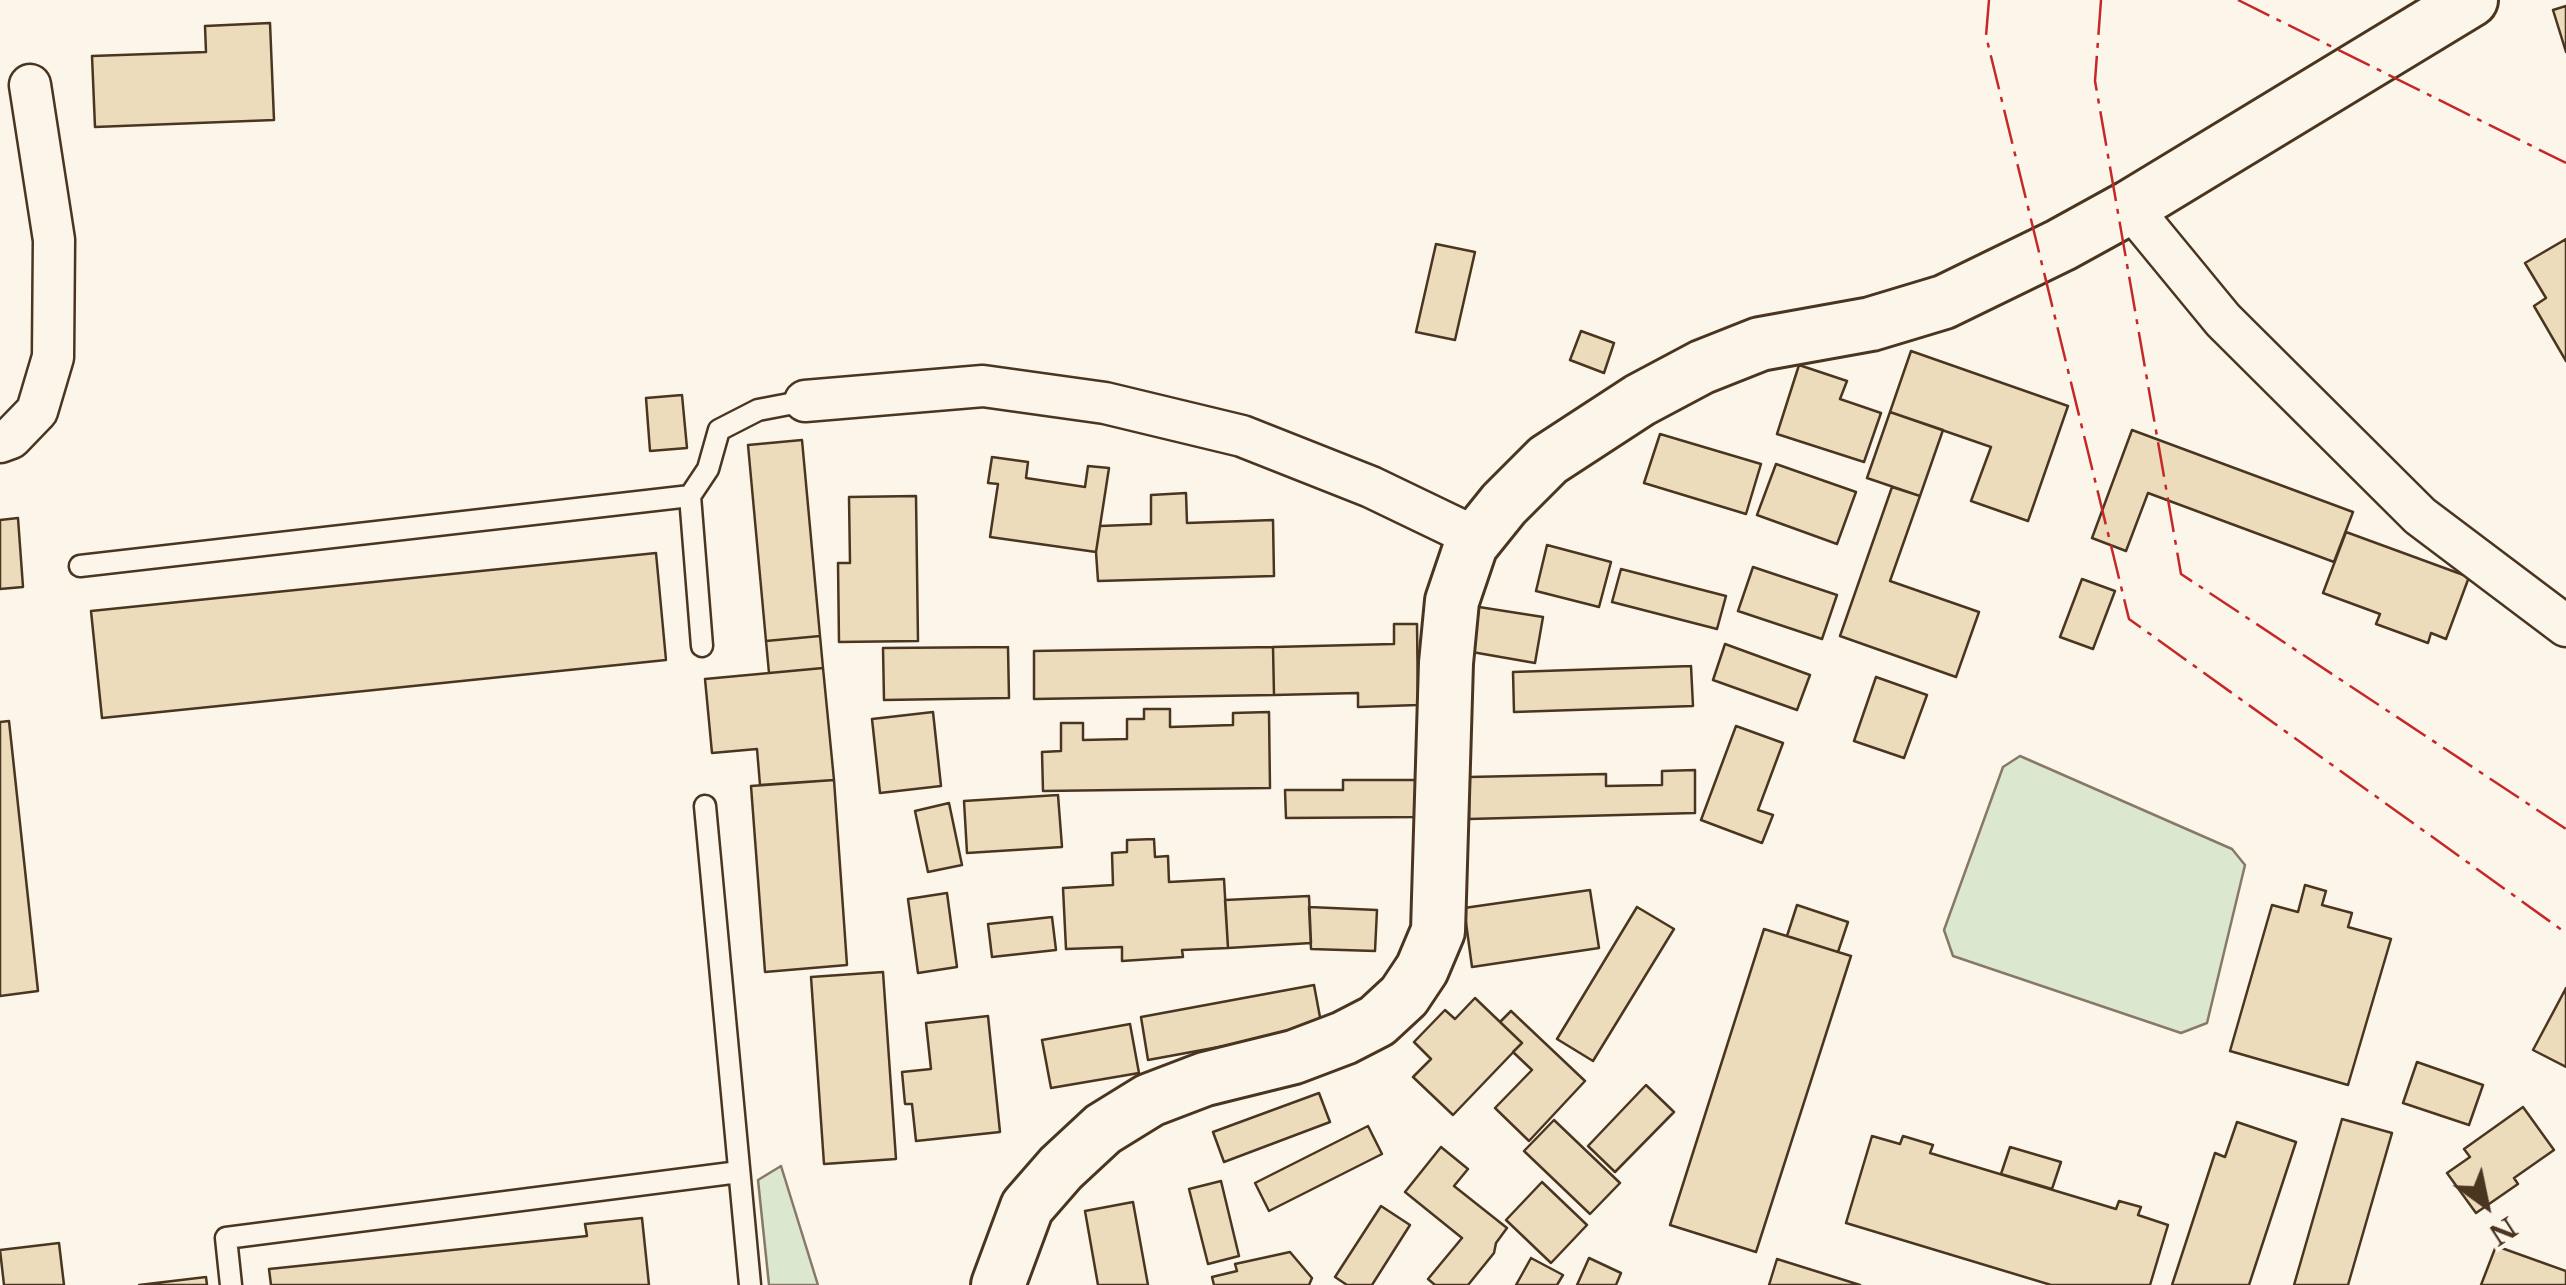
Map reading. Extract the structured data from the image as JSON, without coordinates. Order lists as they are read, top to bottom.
{
  "north": "bottom right"
}
